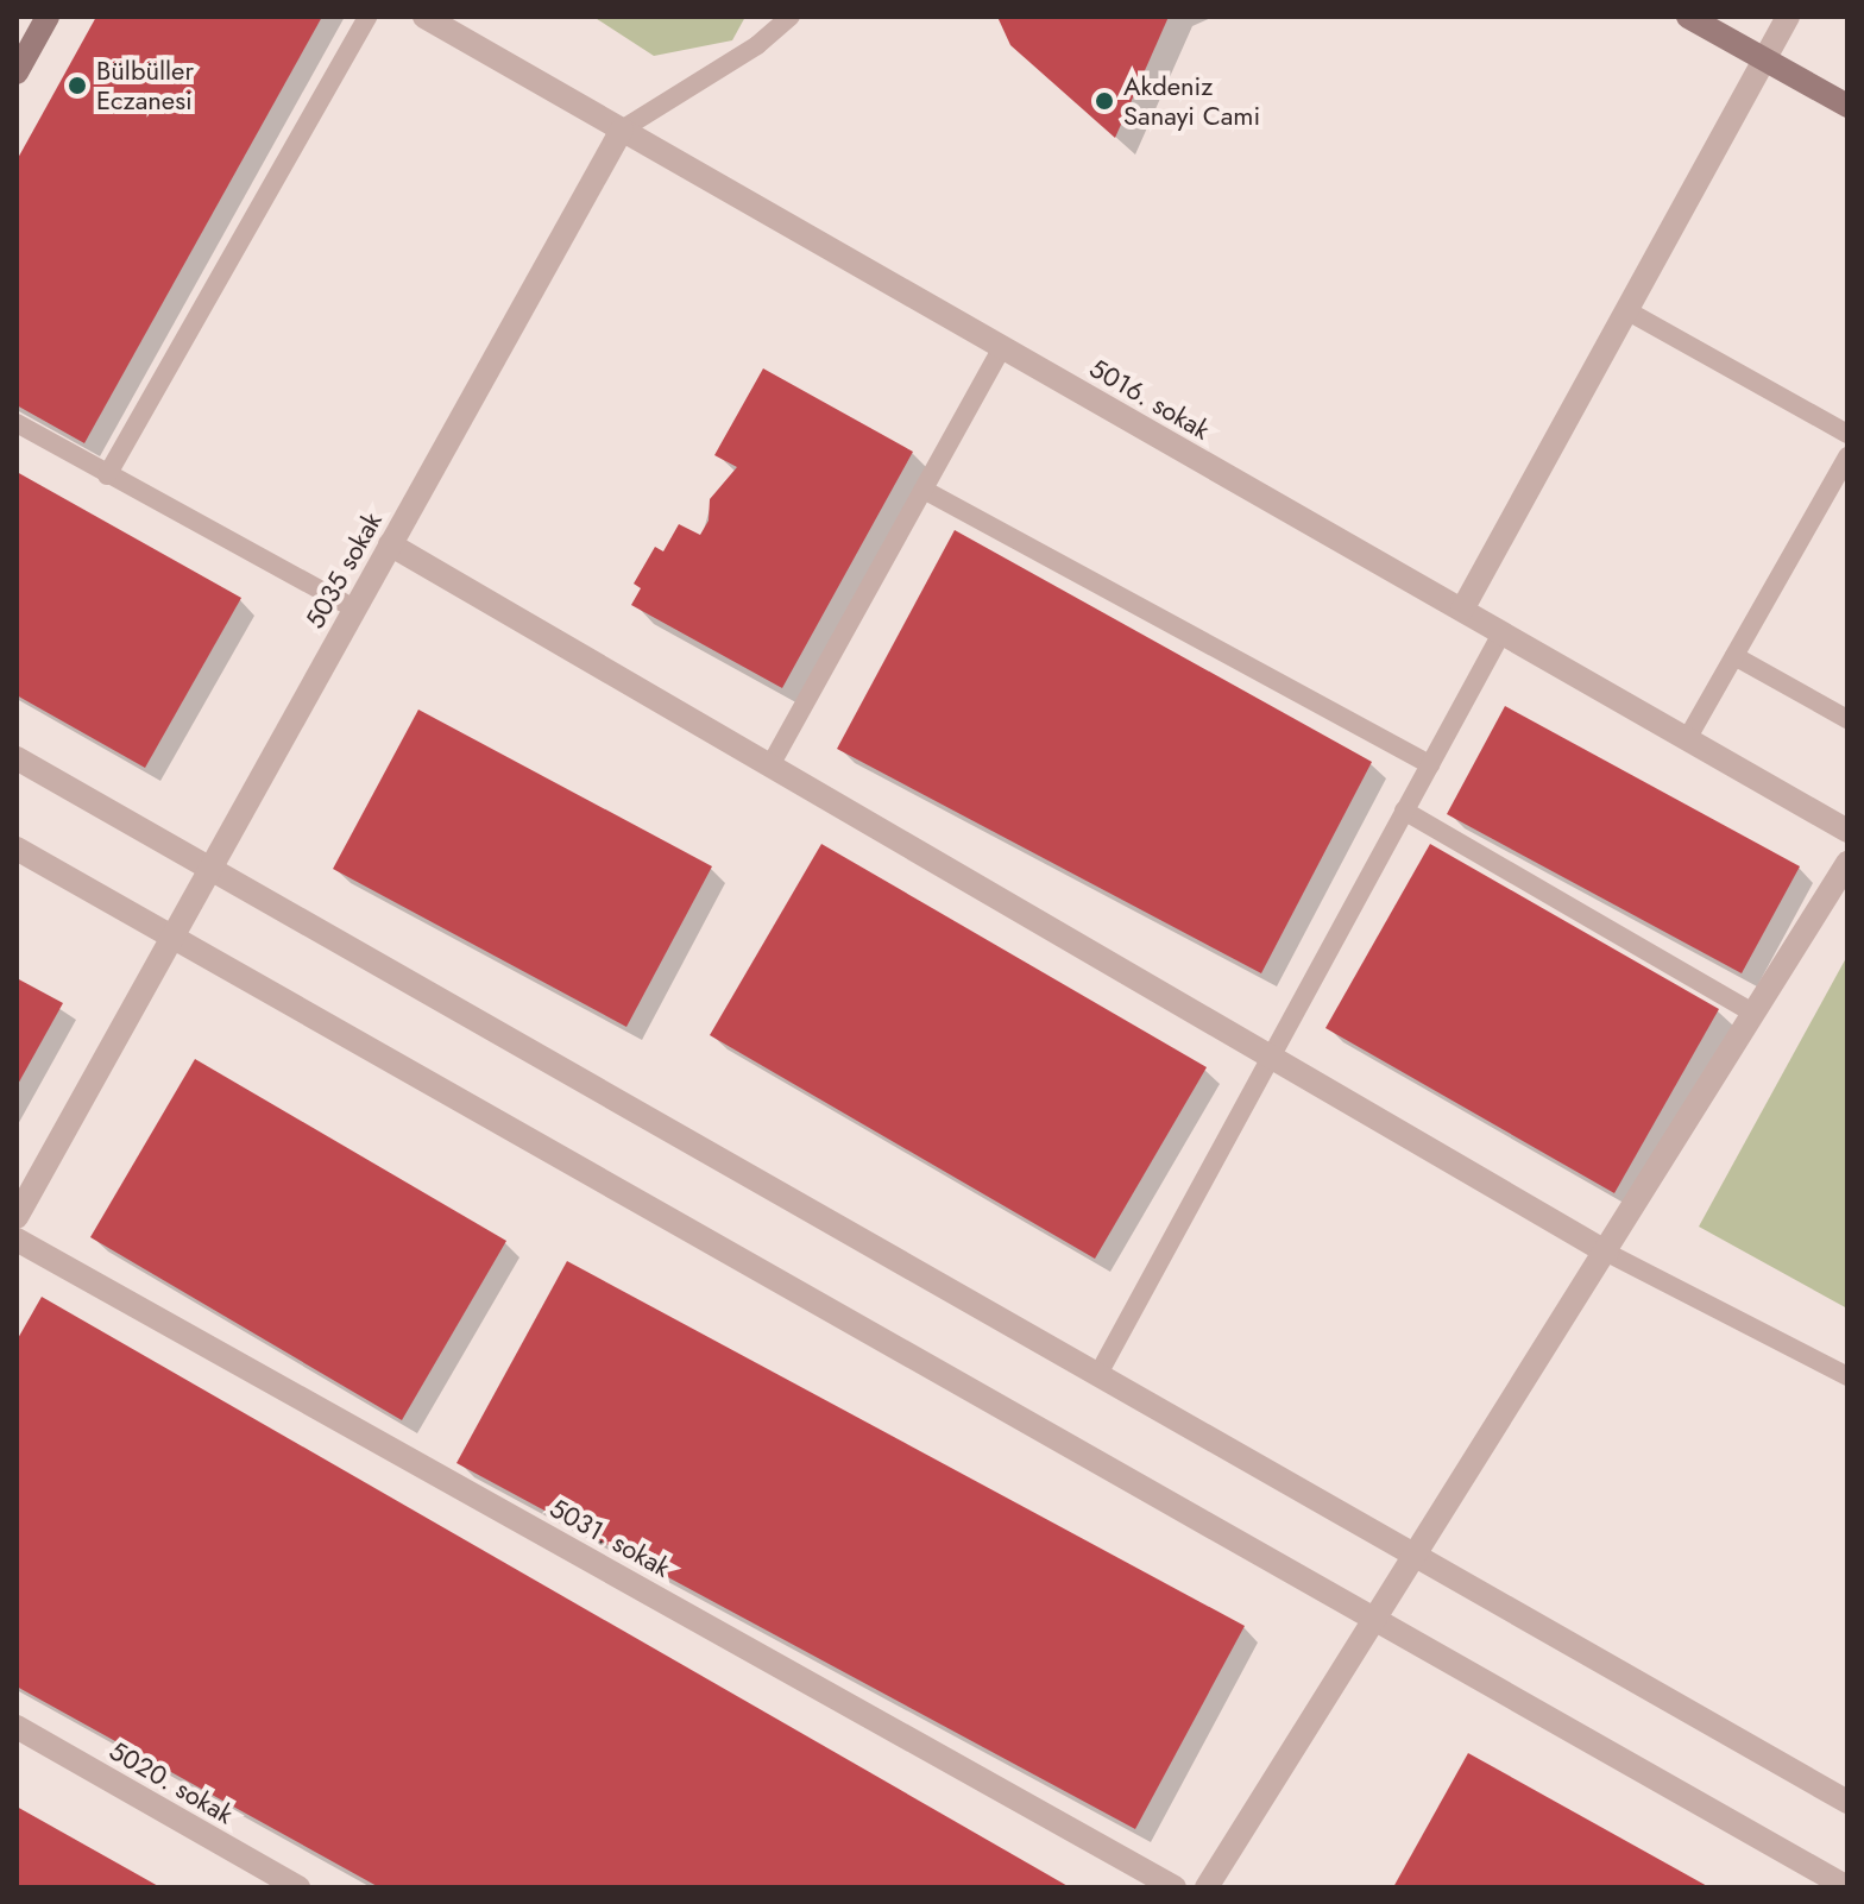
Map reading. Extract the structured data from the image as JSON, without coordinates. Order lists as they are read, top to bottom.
{
  "streets": {
    "street": [
      "5016. sokak",
      "5035 sokak",
      "5031. sokak",
      "5020. sokak"
    ]
  },
  "crossings": [
    ["5016. sokak", "5035 sokak"]
  ],
  "places": ["Bülbüller Eczanesi", "Akdeniz Sanayi Cami"]
}
